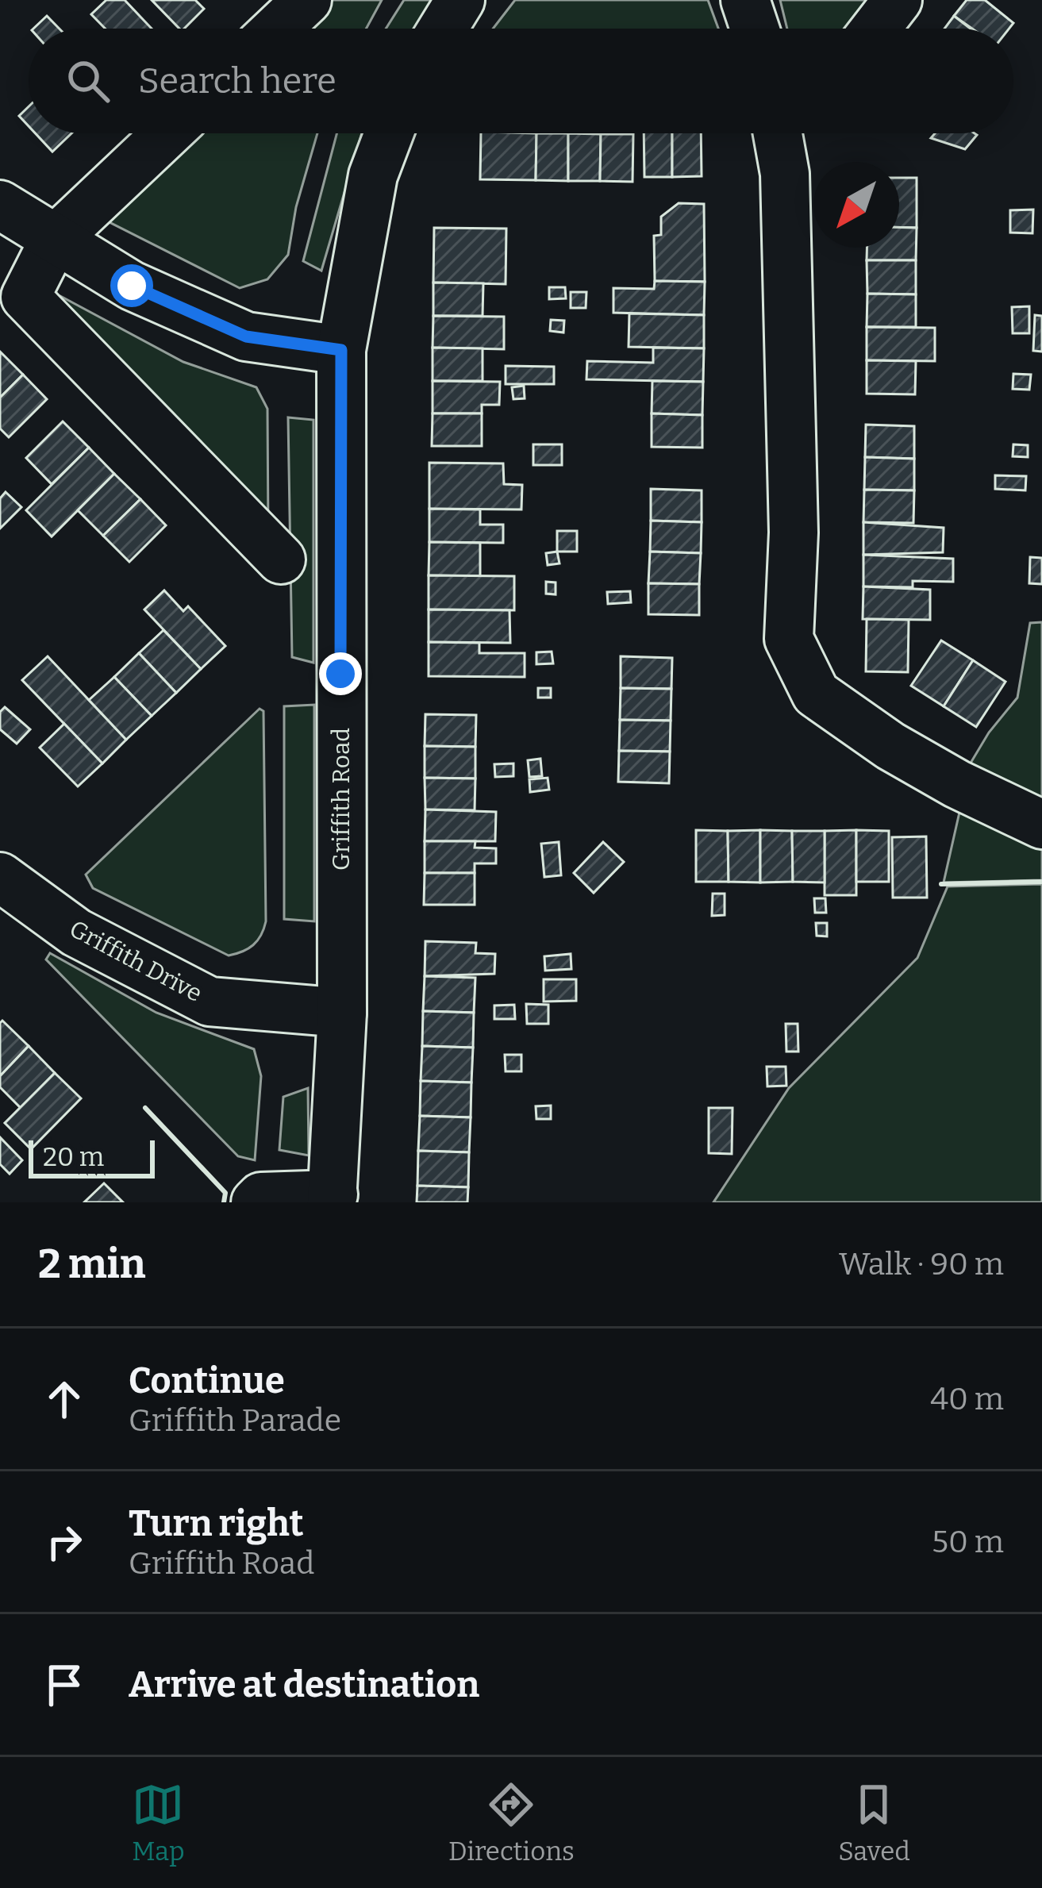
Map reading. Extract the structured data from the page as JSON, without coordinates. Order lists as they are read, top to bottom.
{
  "streets": {
    "street": ["Griffith Road", "Griffith Drive"]
  },
  "crossings": [
    ["Griffith Road", "Griffith Drive"]
  ],
  "scale_bar": "20 m",
  "north": "bottom left",
  "page": {
    "search": "Search here",
    "scale": "20 m",
    "heading": ["2 min", "Walk · 90 m"],
    "list": [
      ["Continue", "Griffith Parade", "40 m"],
      ["Turn right", "Griffith Road", "50 m"],
      "Arrive at destination"
    ],
    "nav": ["Map", "Directions", "Saved"]
  }
}
